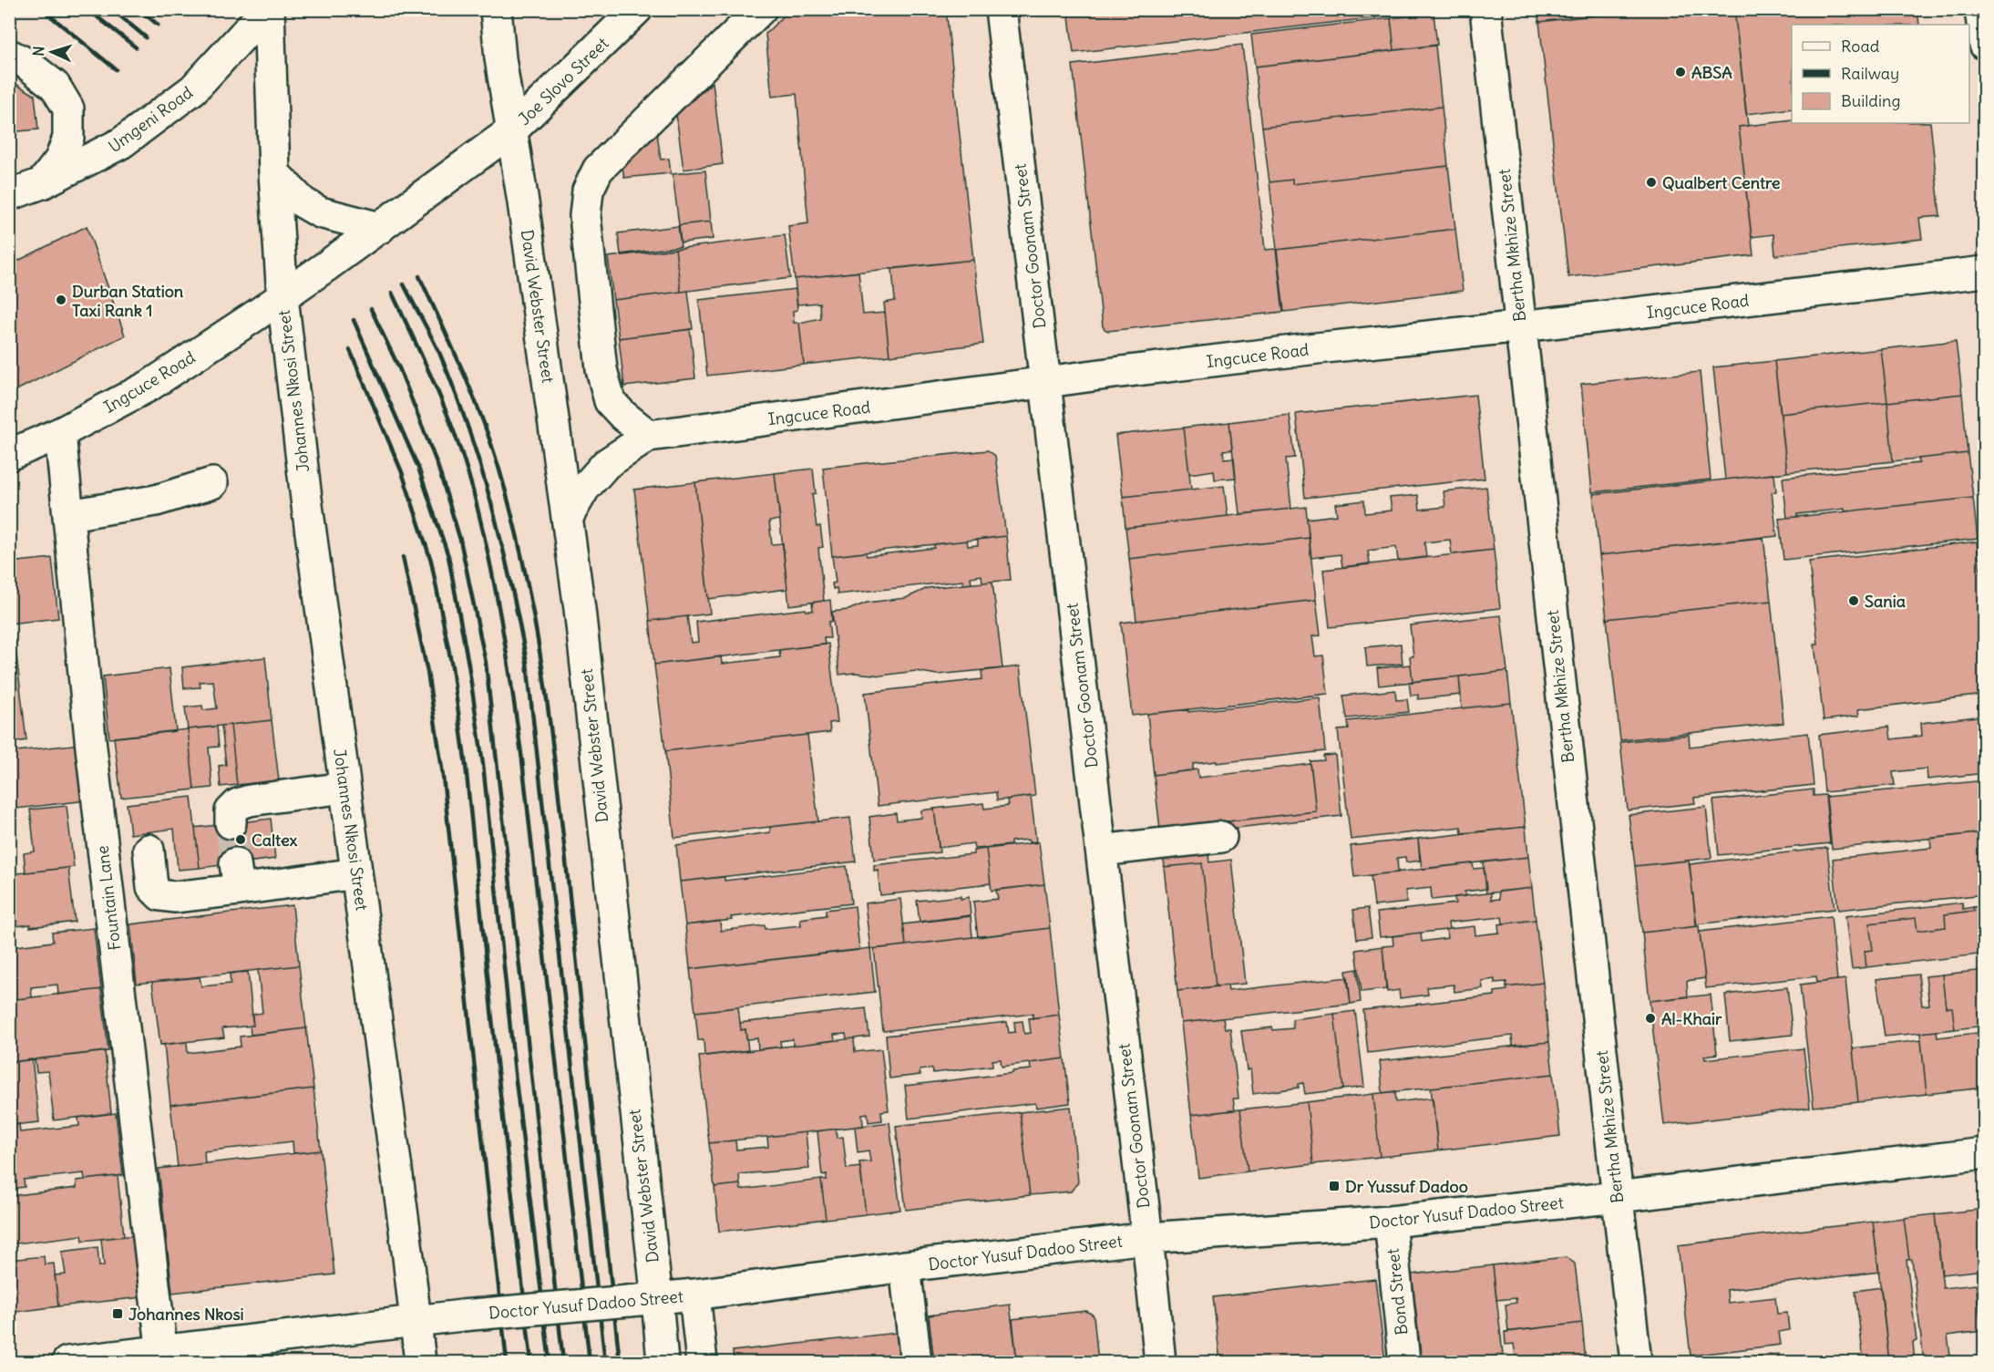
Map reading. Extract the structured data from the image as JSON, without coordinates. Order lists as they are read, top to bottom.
{
  "streets": {
    "main road": [
      "Joe Slovo Street",
      "Umgeni Road",
      "Bertha Mkhize Street",
      "Doctor Goonam Street",
      "David Webster Street",
      "Ingcuce Road",
      "Johannes Nkosi Street",
      "Fountain Lane",
      "Doctor Yusuf Dadoo Street",
      "Bond Street"
    ]
  },
  "crossings": [
    ["Joe Slovo Street", "David Webster Street"],
    ["Joe Slovo Street", "Ingcuce Road"],
    ["Umgeni Road", "Johannes Nkosi Street"],
    ["Bertha Mkhize Street", "Ingcuce Road"],
    ["Bertha Mkhize Street", "Doctor Yusuf Dadoo Street"],
    ["Doctor Goonam Street", "Ingcuce Road"],
    ["Doctor Goonam Street", "Doctor Yusuf Dadoo Street"],
    ["David Webster Street", "Ingcuce Road"],
    ["David Webster Street", "Doctor Yusuf Dadoo Street"],
    ["Ingcuce Road", "Johannes Nkosi Street"],
    ["Ingcuce Road", "Fountain Lane"],
    ["Johannes Nkosi Street", "Doctor Yusuf Dadoo Street"],
    ["Fountain Lane", "Doctor Yusuf Dadoo Street"],
    ["Doctor Yusuf Dadoo Street", "Bond Street"]
  ],
  "places": {
    "other": [
      "ABSA",
      "Qualbert Centre",
      "Durban Station Taxi Rank 1",
      "Sania",
      "Caltex",
      "Al-Khair"
    ],
    "transit": ["Dr Yussuf Dadoo", "Johannes Nkosi"]
  },
  "legend": ["Road", "Railway", "Building"],
  "north": "left"
}
